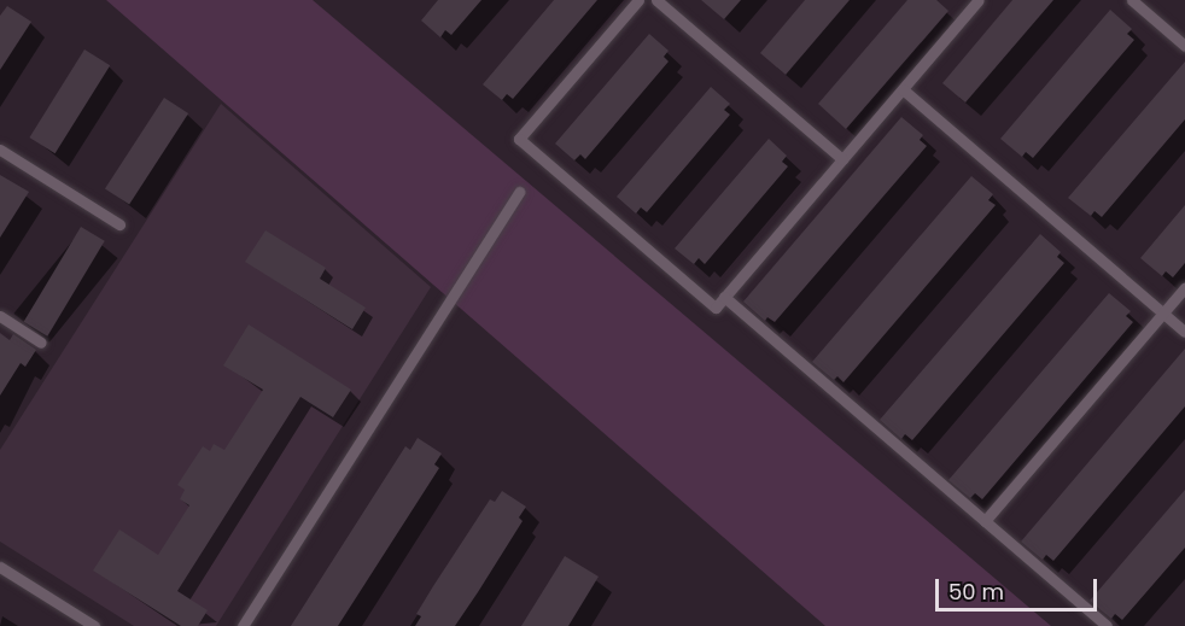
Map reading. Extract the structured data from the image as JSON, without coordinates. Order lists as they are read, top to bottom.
{
  "scale_bar": "50 m"
}
